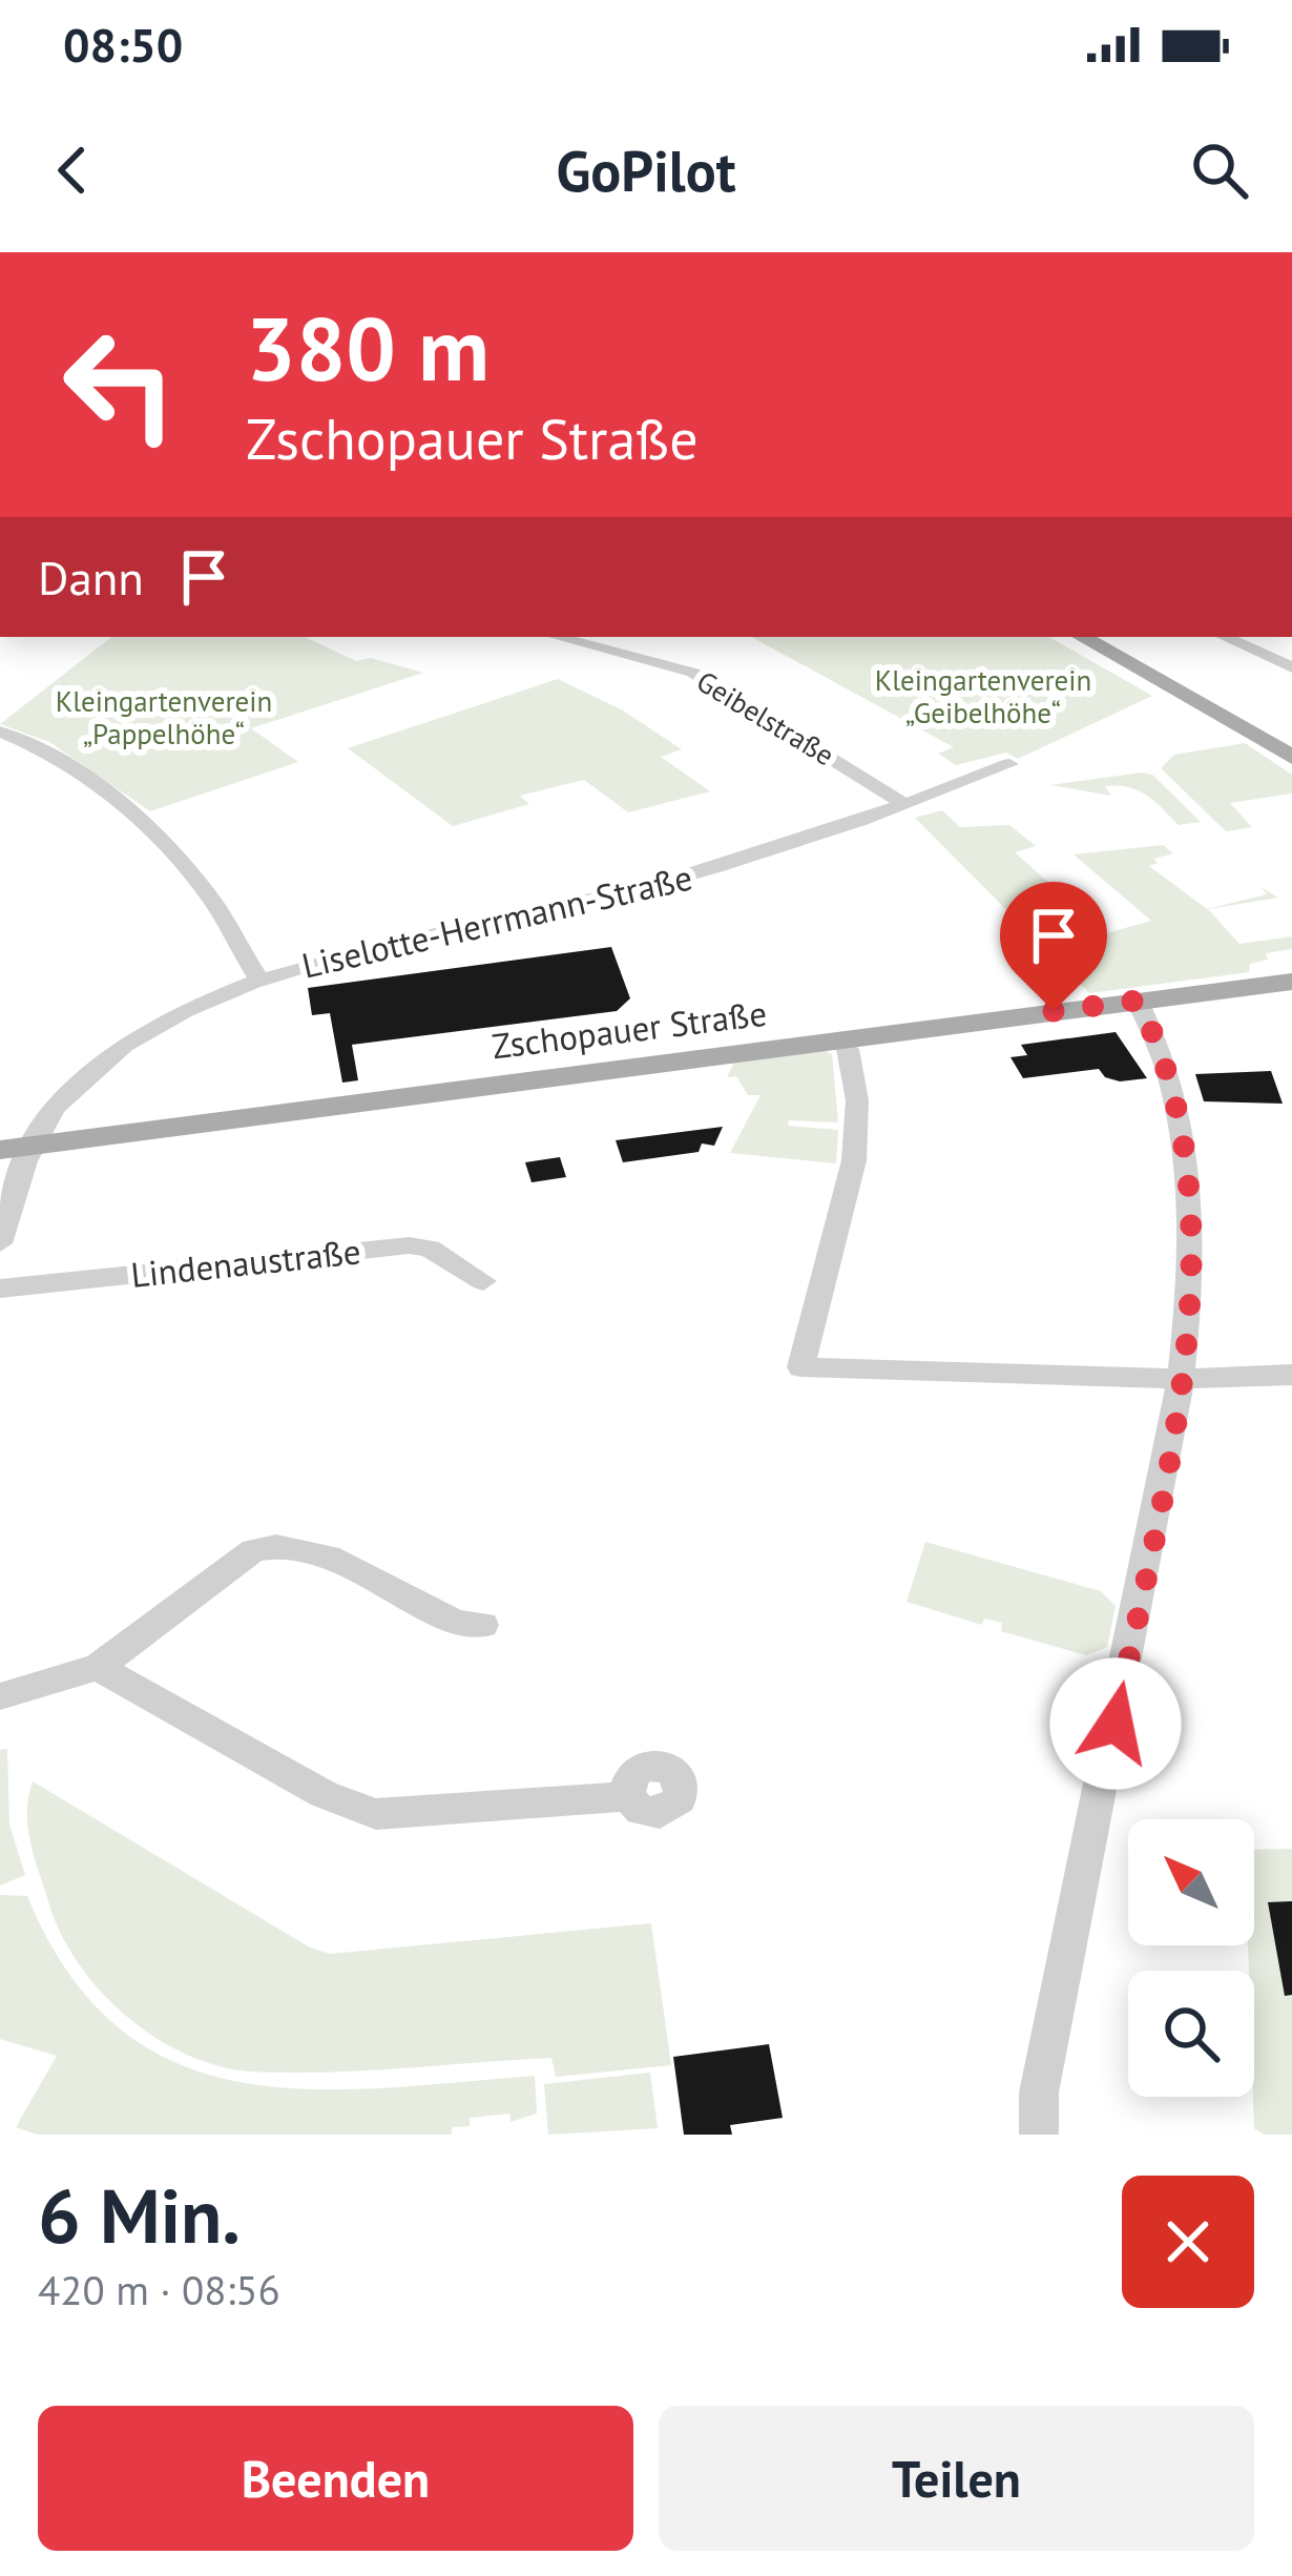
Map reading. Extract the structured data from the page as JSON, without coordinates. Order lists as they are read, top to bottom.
{
  "streets": {
    "main road": ["Zschopauer Straße"],
    "street": ["Geibelstraße", "Liselotte-Herrmann-Straße", "Lindenaustraße"]
  },
  "crossings": [
    ["Geibelstraße", "Liselotte-Herrmann-Straße"],
    ["Liselotte-Herrmann-Straße", "Zschopauer Straße"]
  ],
  "parks": ["Kleingartenverein „Geibelhöhe“", "Kleingartenverein „Pappelhöhe“"],
  "north": "top left",
  "page": {
    "status": "08:50",
    "header": "GoPilot",
    "turn": ["380 m", "Zschopauer Straße"],
    "then": "Dann",
    "heading": ["6 Min.", "420 m · 08:56"],
    "buttons": ["Beenden", "Teilen"]
  }
}
